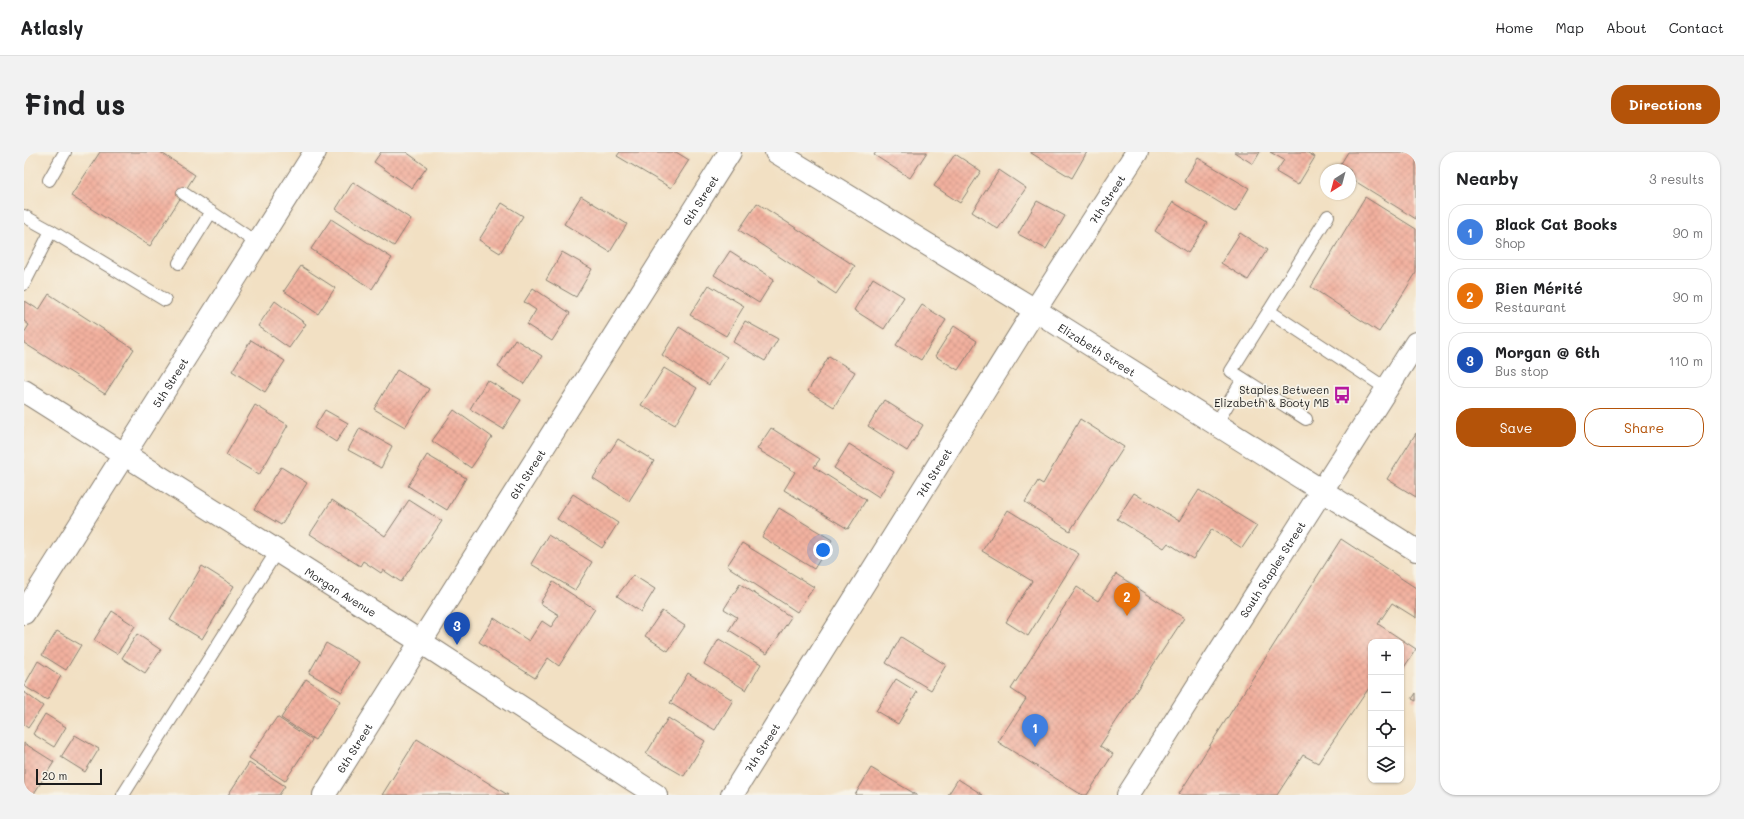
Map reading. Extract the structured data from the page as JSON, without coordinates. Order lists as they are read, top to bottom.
{
  "streets": {
    "street": [
      "7th Street",
      "6th Street",
      "Elizabeth Street",
      "5th Street",
      "South Staples Street",
      "Morgan Avenue"
    ]
  },
  "crossings": [
    ["7th Street", "Elizabeth Street"],
    ["6th Street", "Morgan Avenue"],
    ["Elizabeth Street", "South Staples Street"],
    ["5th Street", "Morgan Avenue"]
  ],
  "places": {
    "bus stop": ["Staples Between Elizabeth & Booty MB"]
  },
  "scale_bar": "20 m",
  "north": "bottom left",
  "page": {
    "header": "Atlasly",
    "nav": [
      "Home",
      "Map",
      "About",
      "Contact"
    ],
    "buttons": [
      "Directions",
      ["Save", "Share"]
    ],
    "title": "Find us",
    "heading": ["Nearby", "3 results"],
    "list": [
      {
        "mark": "1",
        "name": "Black Cat Books",
        "note": "Shop",
        "value": "90 m"
      },
      {
        "mark": "2",
        "name": "Bien Mérité",
        "note": "Restaurant",
        "value": "90 m"
      },
      {
        "mark": "3",
        "name": "Morgan @ 6th",
        "note": "Bus stop",
        "value": "110 m"
      }
    ],
    "pins": ["2", "3", "1"],
    "map_buttons": ["+", "−"],
    "scale": "20 m"
  }
}
